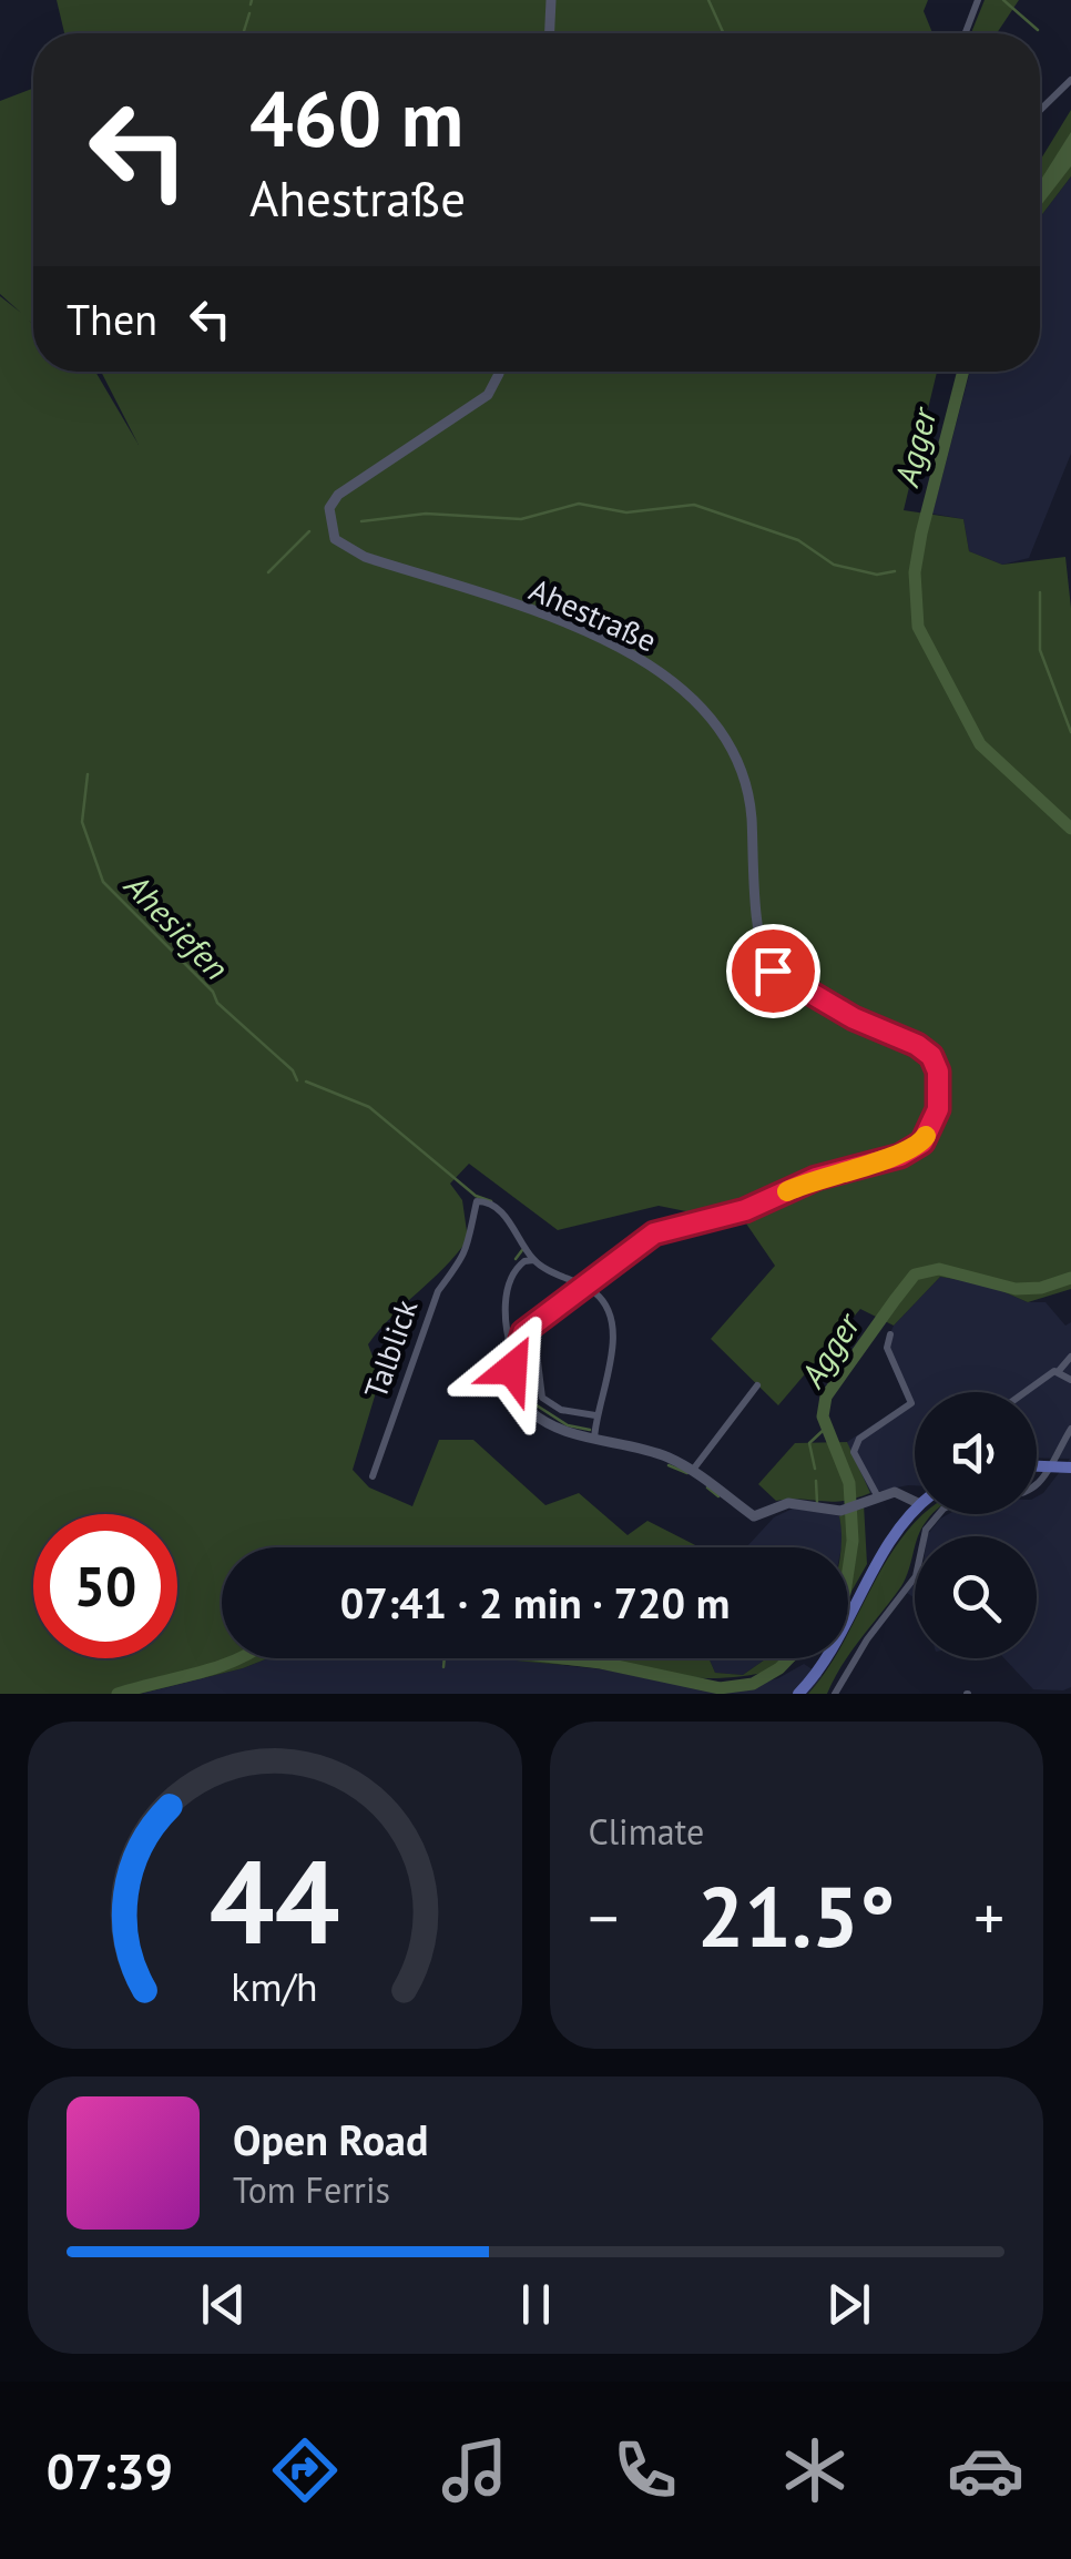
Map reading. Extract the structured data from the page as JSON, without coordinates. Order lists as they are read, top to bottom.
{
  "streets": {
    "main road": ["Ahestraße"],
    "street": ["Talblick"]
  },
  "crossings": [
    ["Ahestraße", "Talblick"]
  ],
  "water": ["Agger", "Ahesiefen"],
  "page": {
    "turn": ["460 m", "Ahestraße"],
    "then": "Then",
    "limit": "50",
    "trip": "07:41 · 2 min · 720 m",
    "tile": "Climate",
    "heat": ["−", "21.5°", "+"],
    "song": ["Open Road", "Tom Ferris"],
    "tabs": "07:39",
    "gauge": ["44", "km/h"]
  }
}
